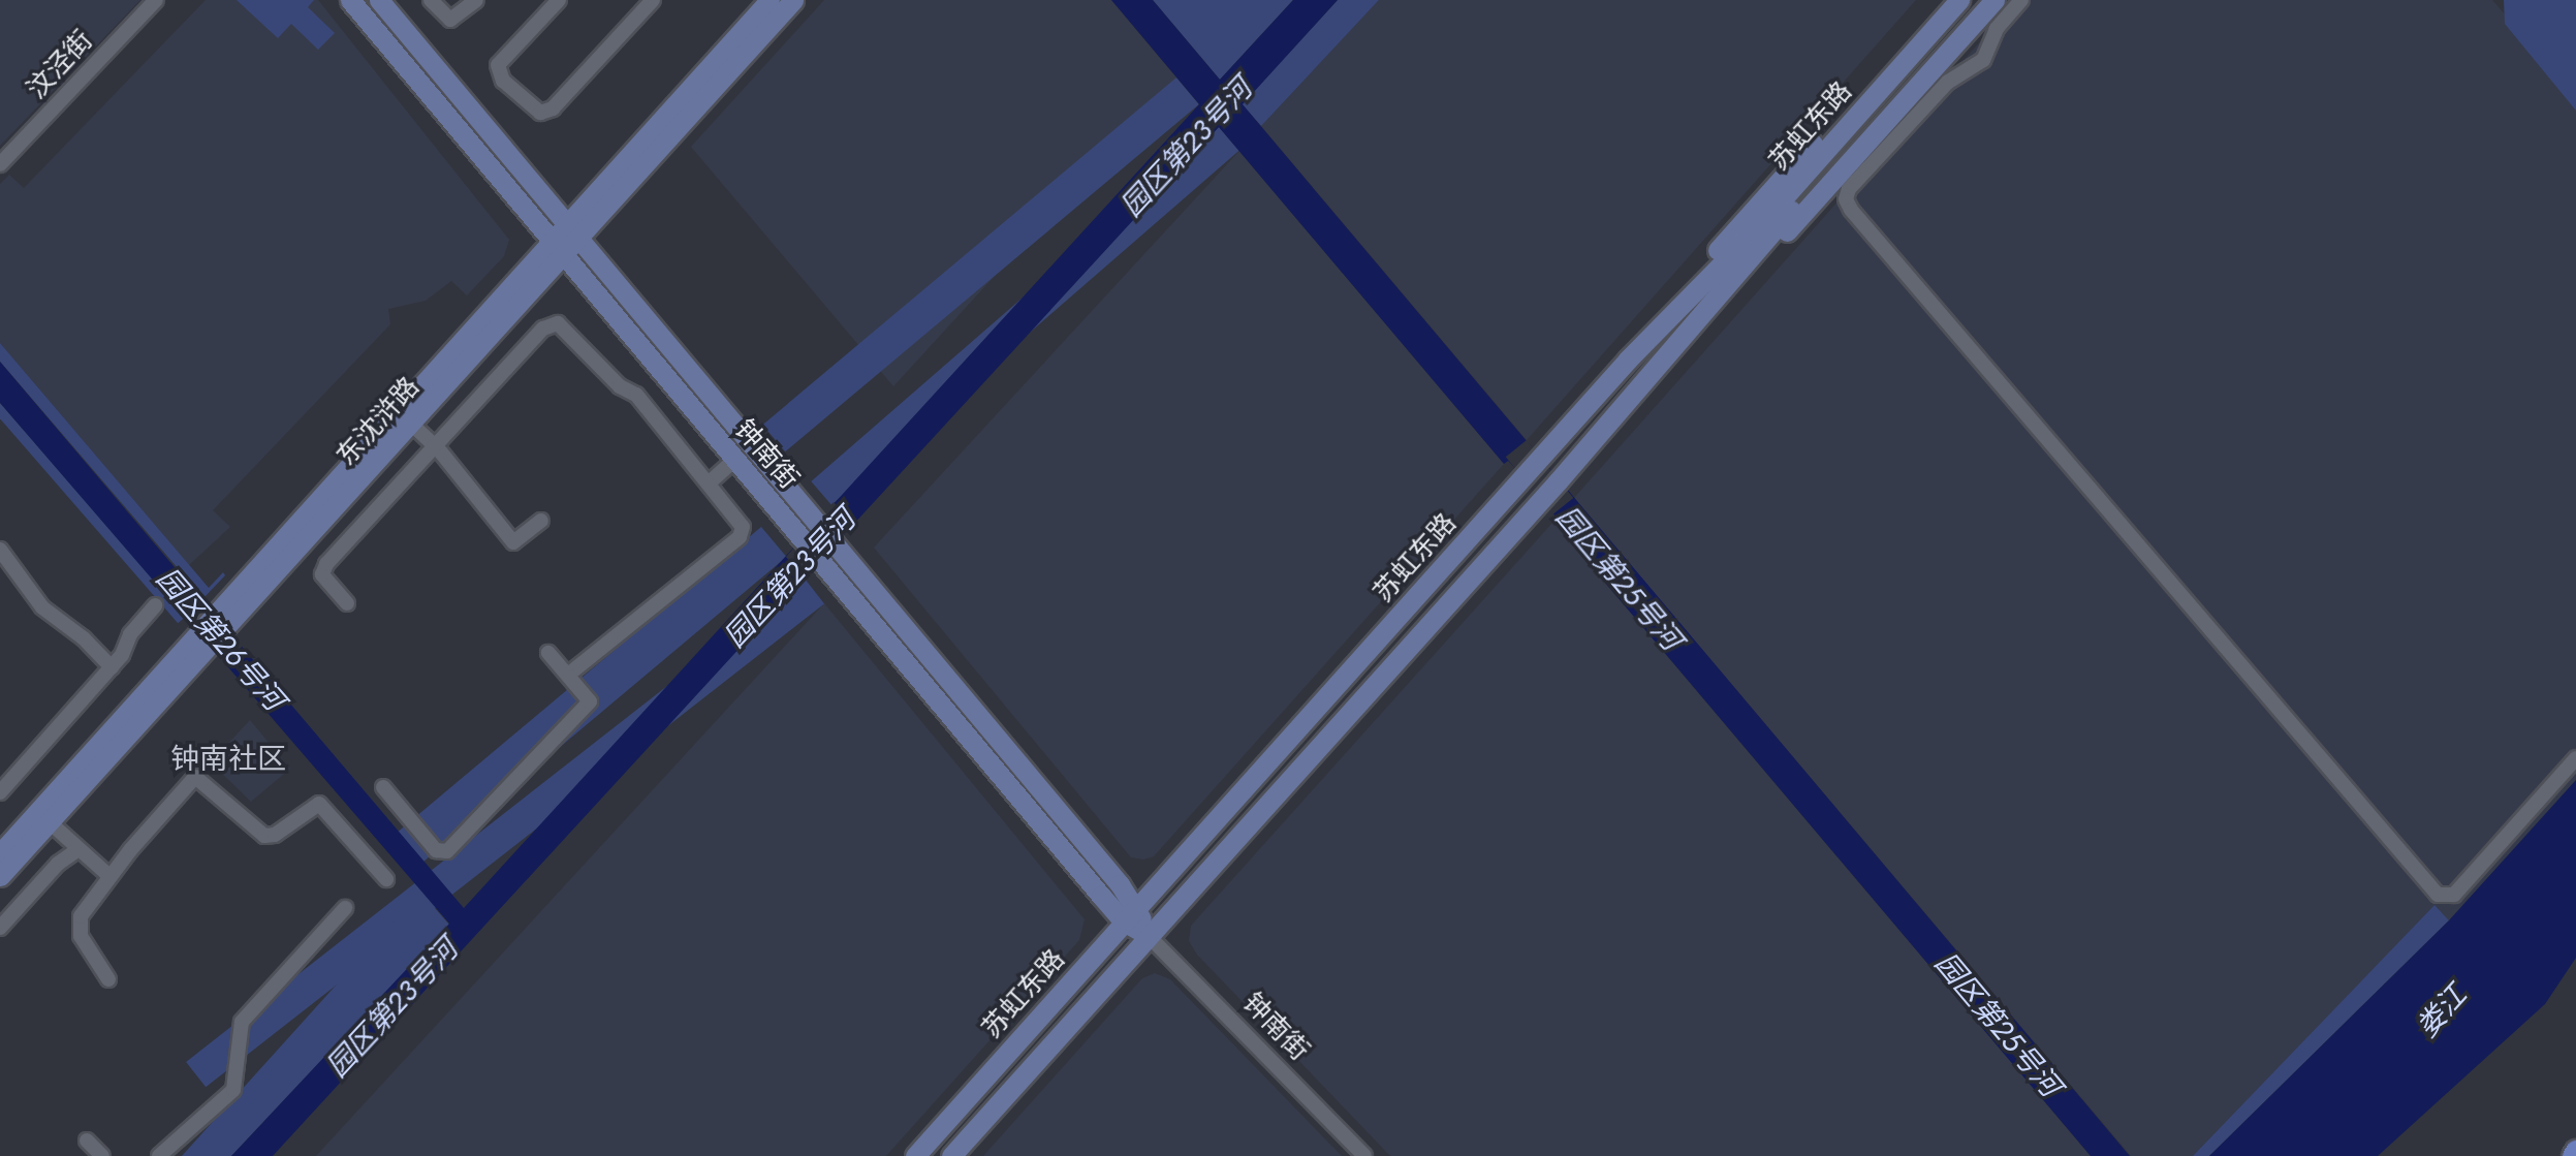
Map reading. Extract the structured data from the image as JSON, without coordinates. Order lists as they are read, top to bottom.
{
  "streets": {
    "main road": ["苏虹东路", "东沈浒路", "钟南街"],
    "street": ["汶泾街"]
  },
  "crossings": [
    ["苏虹东路", "钟南街"],
    ["东沈浒路", "钟南街"]
  ],
  "districts": ["钟南社区"],
  "water": [
    "园区第23号河",
    "园区第25号河",
    "园区第26号河",
    "娄江"
  ]
}
